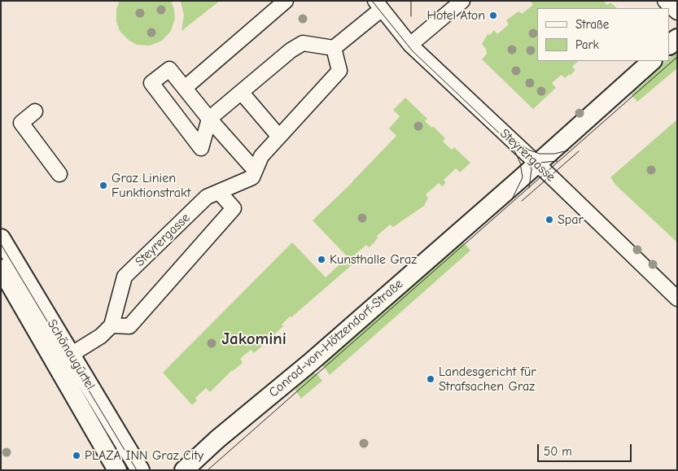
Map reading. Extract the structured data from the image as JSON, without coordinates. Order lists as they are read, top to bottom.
{
  "streets": {
    "main road": ["Conrad-von-Hötzendorf-Straße", "Schönaugürtel"],
    "street": ["Steyrergasse"]
  },
  "crossings": [
    ["Steyrergasse", "Conrad-von-Hötzendorf-Straße"]
  ],
  "districts": ["Jakomini"],
  "places": [
    "Hotel Aton",
    "Graz Linien Funktionstrakt",
    "Spar",
    "Kunsthalle Graz",
    "Landesgericht für Strafsachen Graz",
    "PLAZA INN Graz City"
  ],
  "legend": ["Straße", "Park"],
  "scale_bar": "50 m"
}
